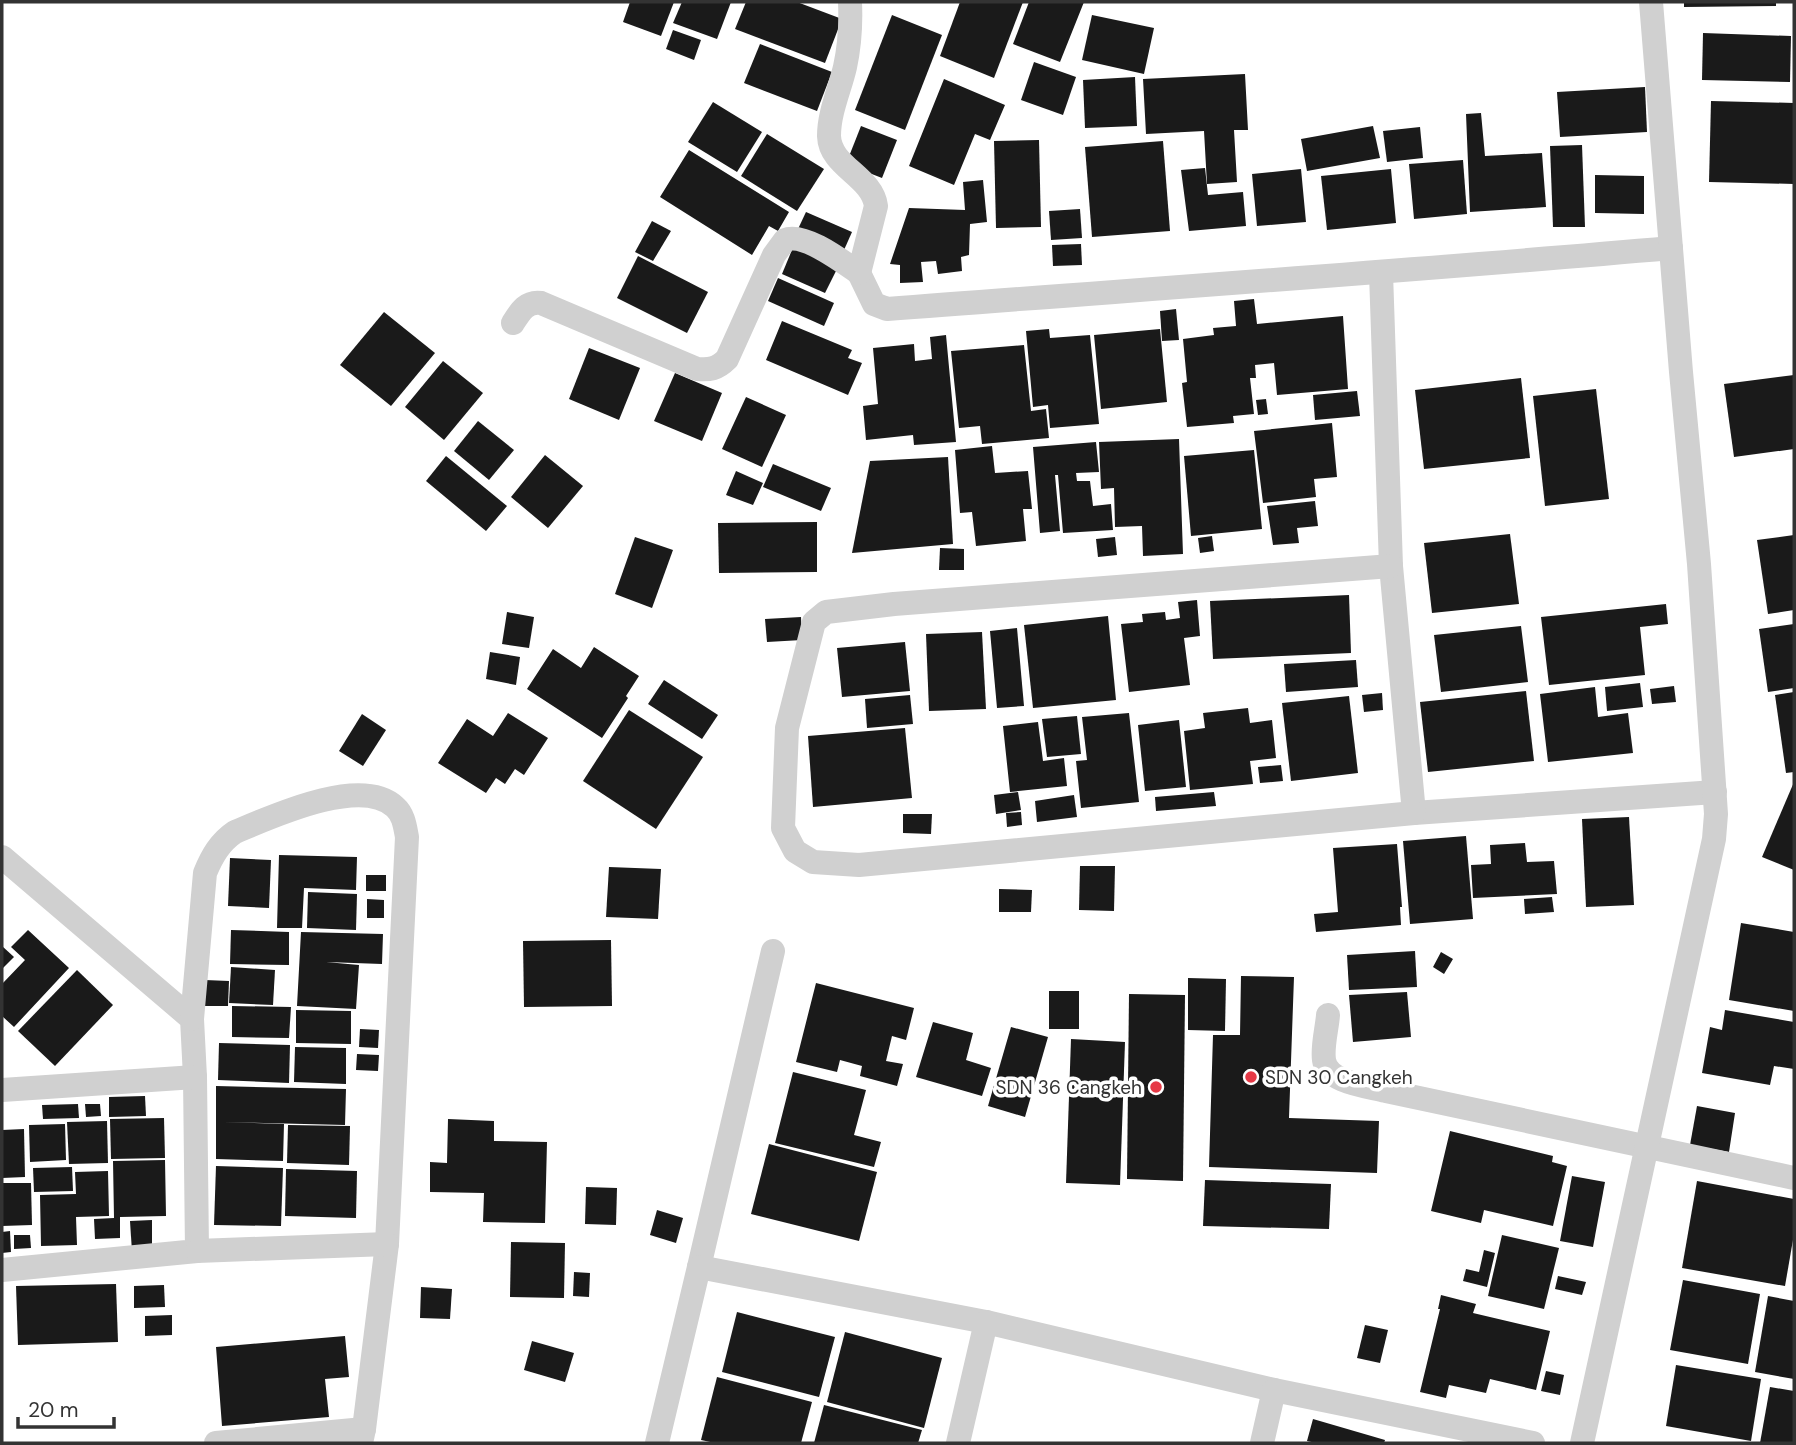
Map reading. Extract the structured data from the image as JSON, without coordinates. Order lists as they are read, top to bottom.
{
  "places": ["SDN 30 Cangkeh", "SDN 36 Cangkeh"],
  "scale_bar": "20 m"
}
